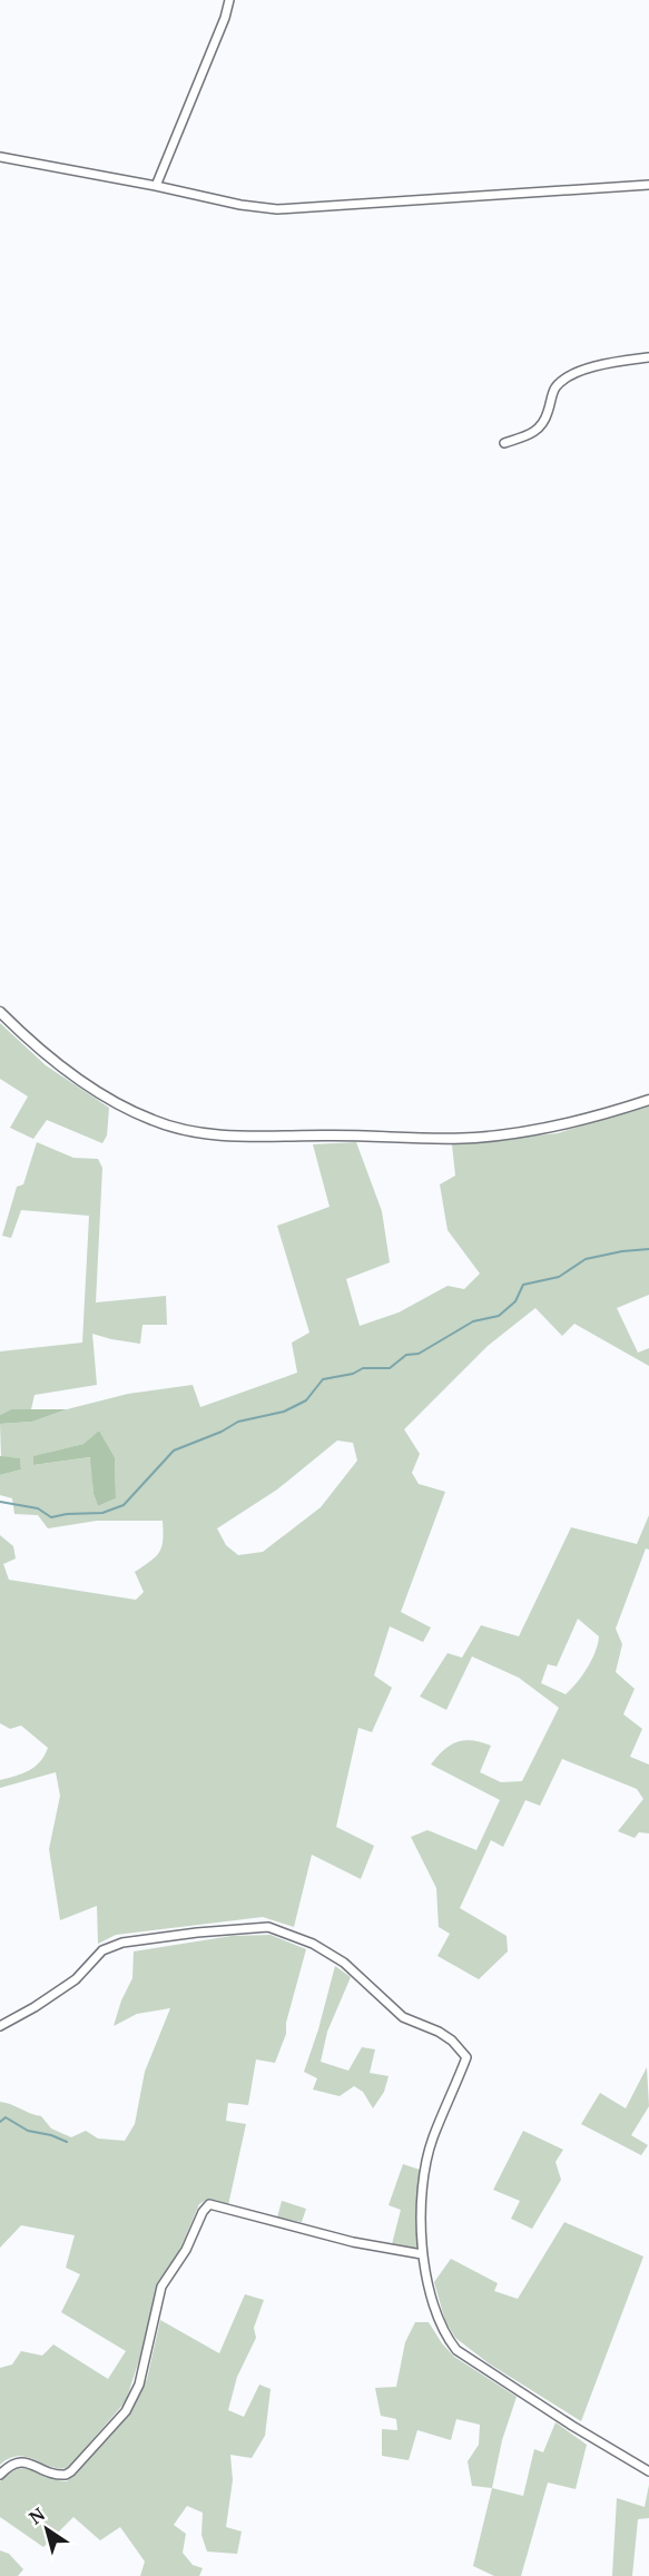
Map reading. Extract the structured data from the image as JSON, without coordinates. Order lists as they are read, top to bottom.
{
  "north": "top left"
}
